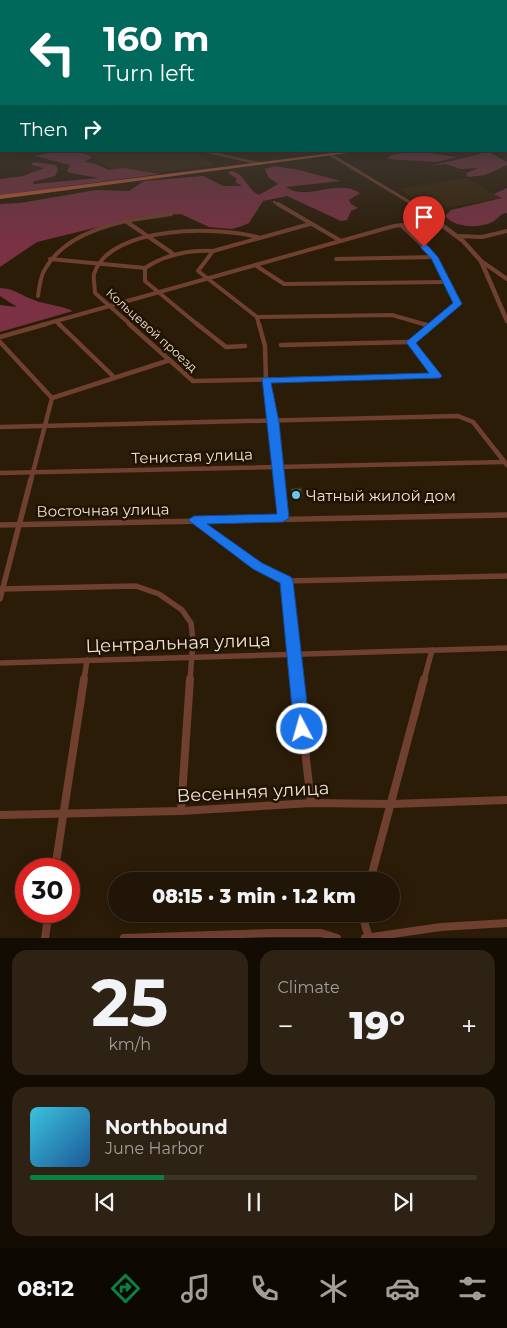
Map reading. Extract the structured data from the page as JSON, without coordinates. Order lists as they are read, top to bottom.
{
  "streets": {
    "street": [
      "Кольцевой проезд",
      "Тенистая улица",
      "Восточная улица",
      "Центральная улица",
      "Весенняя улица"
    ]
  },
  "places": ["Чатный жилой дом"],
  "page": {
    "turn": ["160 m", "Turn left"],
    "then": "Then",
    "limit": "30",
    "trip": "08:15 · 3 min · 1.2 km",
    "tile": [
      ["25", "km/h"],
      "Climate"
    ],
    "heat": ["−", "19°", "+"],
    "song": ["Northbound", "June Harbor"],
    "tabs": "08:12"
  }
}
